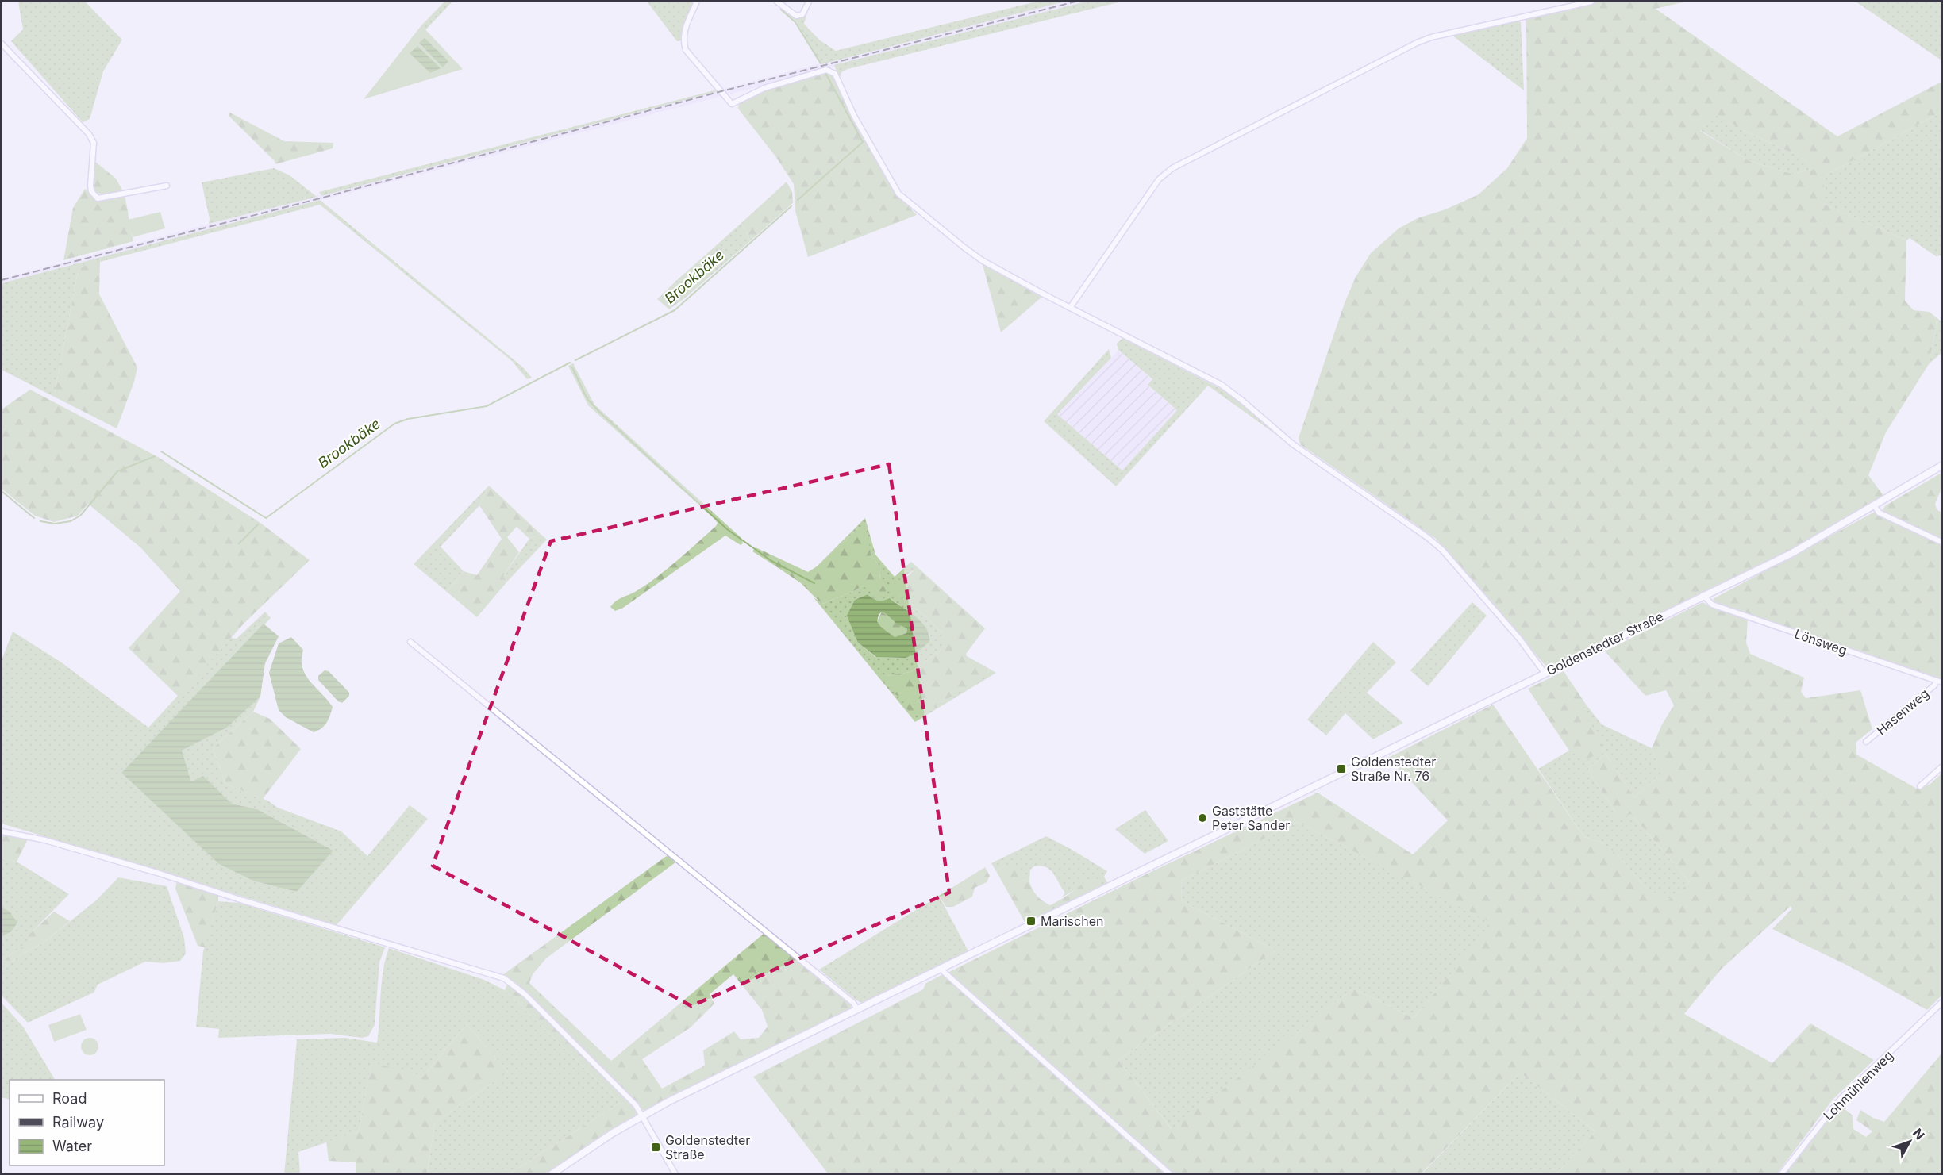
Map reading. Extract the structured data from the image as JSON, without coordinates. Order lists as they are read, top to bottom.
{
  "streets": {
    "main road": ["Goldenstedter Straße"],
    "street": ["Lönsweg", "Hasenweg", "Lohmühlenweg"]
  },
  "crossings": [
    ["Lönsweg", "Goldenstedter Straße"],
    ["Lönsweg", "Hasenweg"]
  ],
  "water": ["Brookbäke"],
  "places": {
    "transit": ["Goldenstedter Straße Nr. 76", "Marischen", "Goldenstedter Straße"],
    "other": ["Gaststätte Peter Sander"]
  },
  "legend": ["Road", "Railway", "Water"],
  "north": "top right"
}
